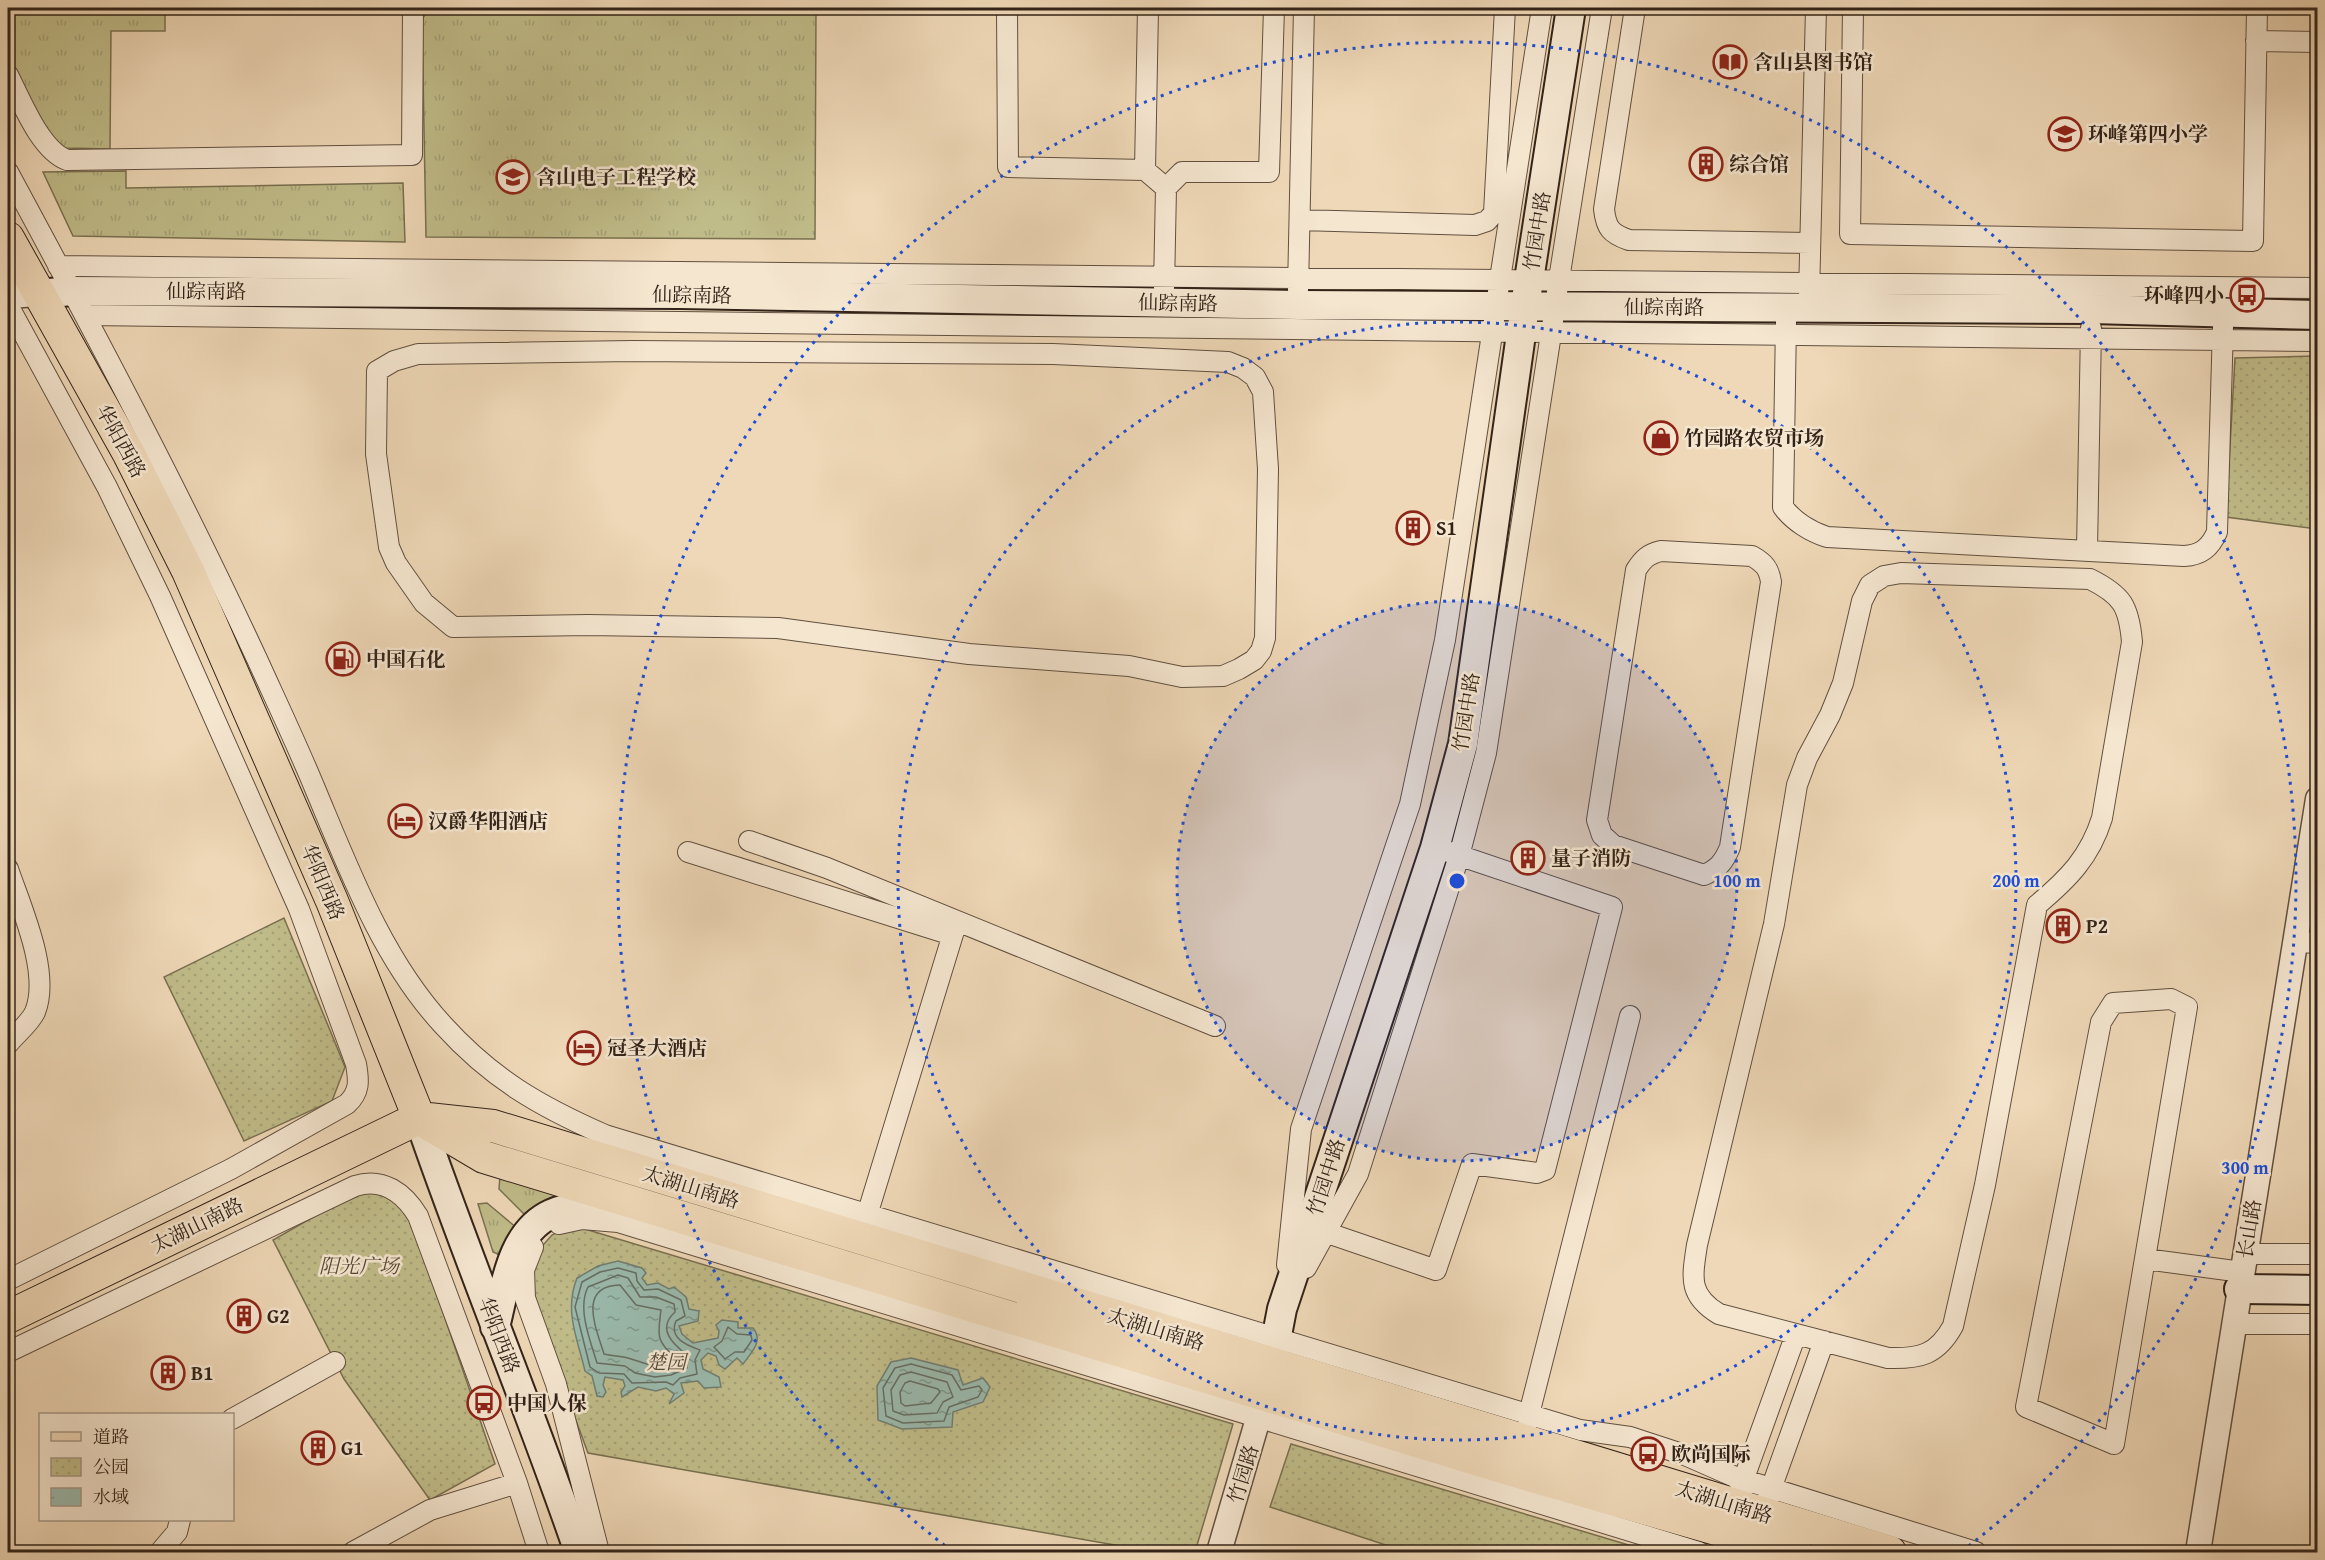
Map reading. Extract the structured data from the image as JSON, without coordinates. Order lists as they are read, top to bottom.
{
  "streets": {
    "main road": [
      "竹园中路",
      "仙踪南路",
      "华阳西路",
      "太湖山南路"
    ],
    "street": ["长山路", "竹园路"]
  },
  "crossings": [
    ["竹园中路", "仙踪南路"],
    ["竹园中路", "太湖山南路"],
    ["竹园中路", "竹园路"],
    ["仙踪南路", "华阳西路"],
    ["华阳西路", "太湖山南路"],
    ["太湖山南路", "竹园路"]
  ],
  "parks": ["阳光广场", "楚园"],
  "places": {
    "library": ["含山县图书馆"],
    "school or university": ["环峰第四小学", "含山电子工程学校"],
    "building": [
      "综合馆",
      "S1",
      "量子消防",
      "P2",
      "G2",
      "B1",
      "G1"
    ],
    "bus stop": ["环峰四小", "中国人保", "欧尚国际"],
    "shop": ["竹园路农贸市场"],
    "fuel station": ["中国石化"],
    "hotel": ["汉爵华阳酒店", "冠圣大酒店"]
  },
  "legend": ["道路", "公园", "水域"],
  "rings": ["100 m", "200 m", "300 m"]
}
